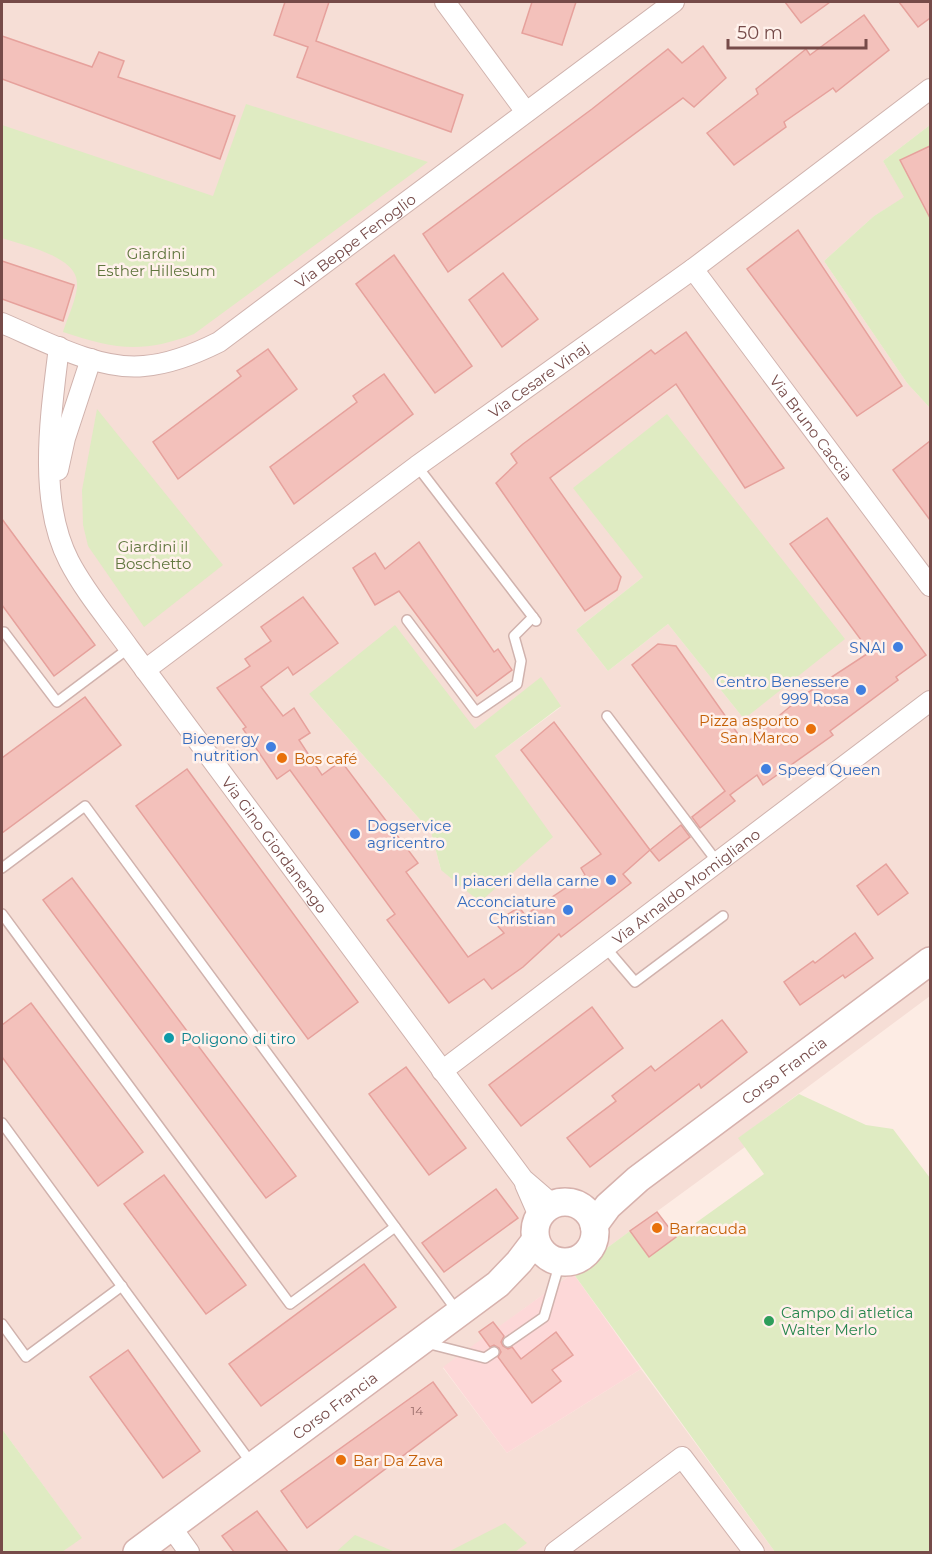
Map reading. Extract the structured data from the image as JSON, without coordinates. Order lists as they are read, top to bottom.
{
  "streets": {
    "main road": ["Corso Francia"],
    "street": [
      "Via Beppe Fenoglio",
      "Via Cesare Vinaj",
      "Via Bruno Caccia",
      "Via Gino Giordanengo",
      "Via Arnaldo Momigliano"
    ]
  },
  "crossings": [
    ["Via Beppe Fenoglio", "Via Gino Giordanengo"],
    ["Via Cesare Vinaj", "Via Bruno Caccia"],
    ["Via Cesare Vinaj", "Via Gino Giordanengo"],
    ["Via Gino Giordanengo", "Via Arnaldo Momigliano"],
    ["Via Gino Giordanengo", "Corso Francia"]
  ],
  "parks": ["Giardini Esther Hillesum", "Giardini il Boschetto"],
  "places": [
    "SNAI",
    "Centro Benessere 999 Rosa",
    "Pizza asporto San Marco",
    "Bioenergy nutrition",
    "Bos café",
    "Speed Queen",
    "Dogservice agricentro",
    "I piaceri della carne",
    "Acconciature Christian",
    "Poligono di tiro",
    "Barracuda",
    "Campo di atletica Walter Merlo",
    "Bar Da Zava"
  ],
  "house_numbers": ["14"],
  "scale_bar": "50 m"
}
